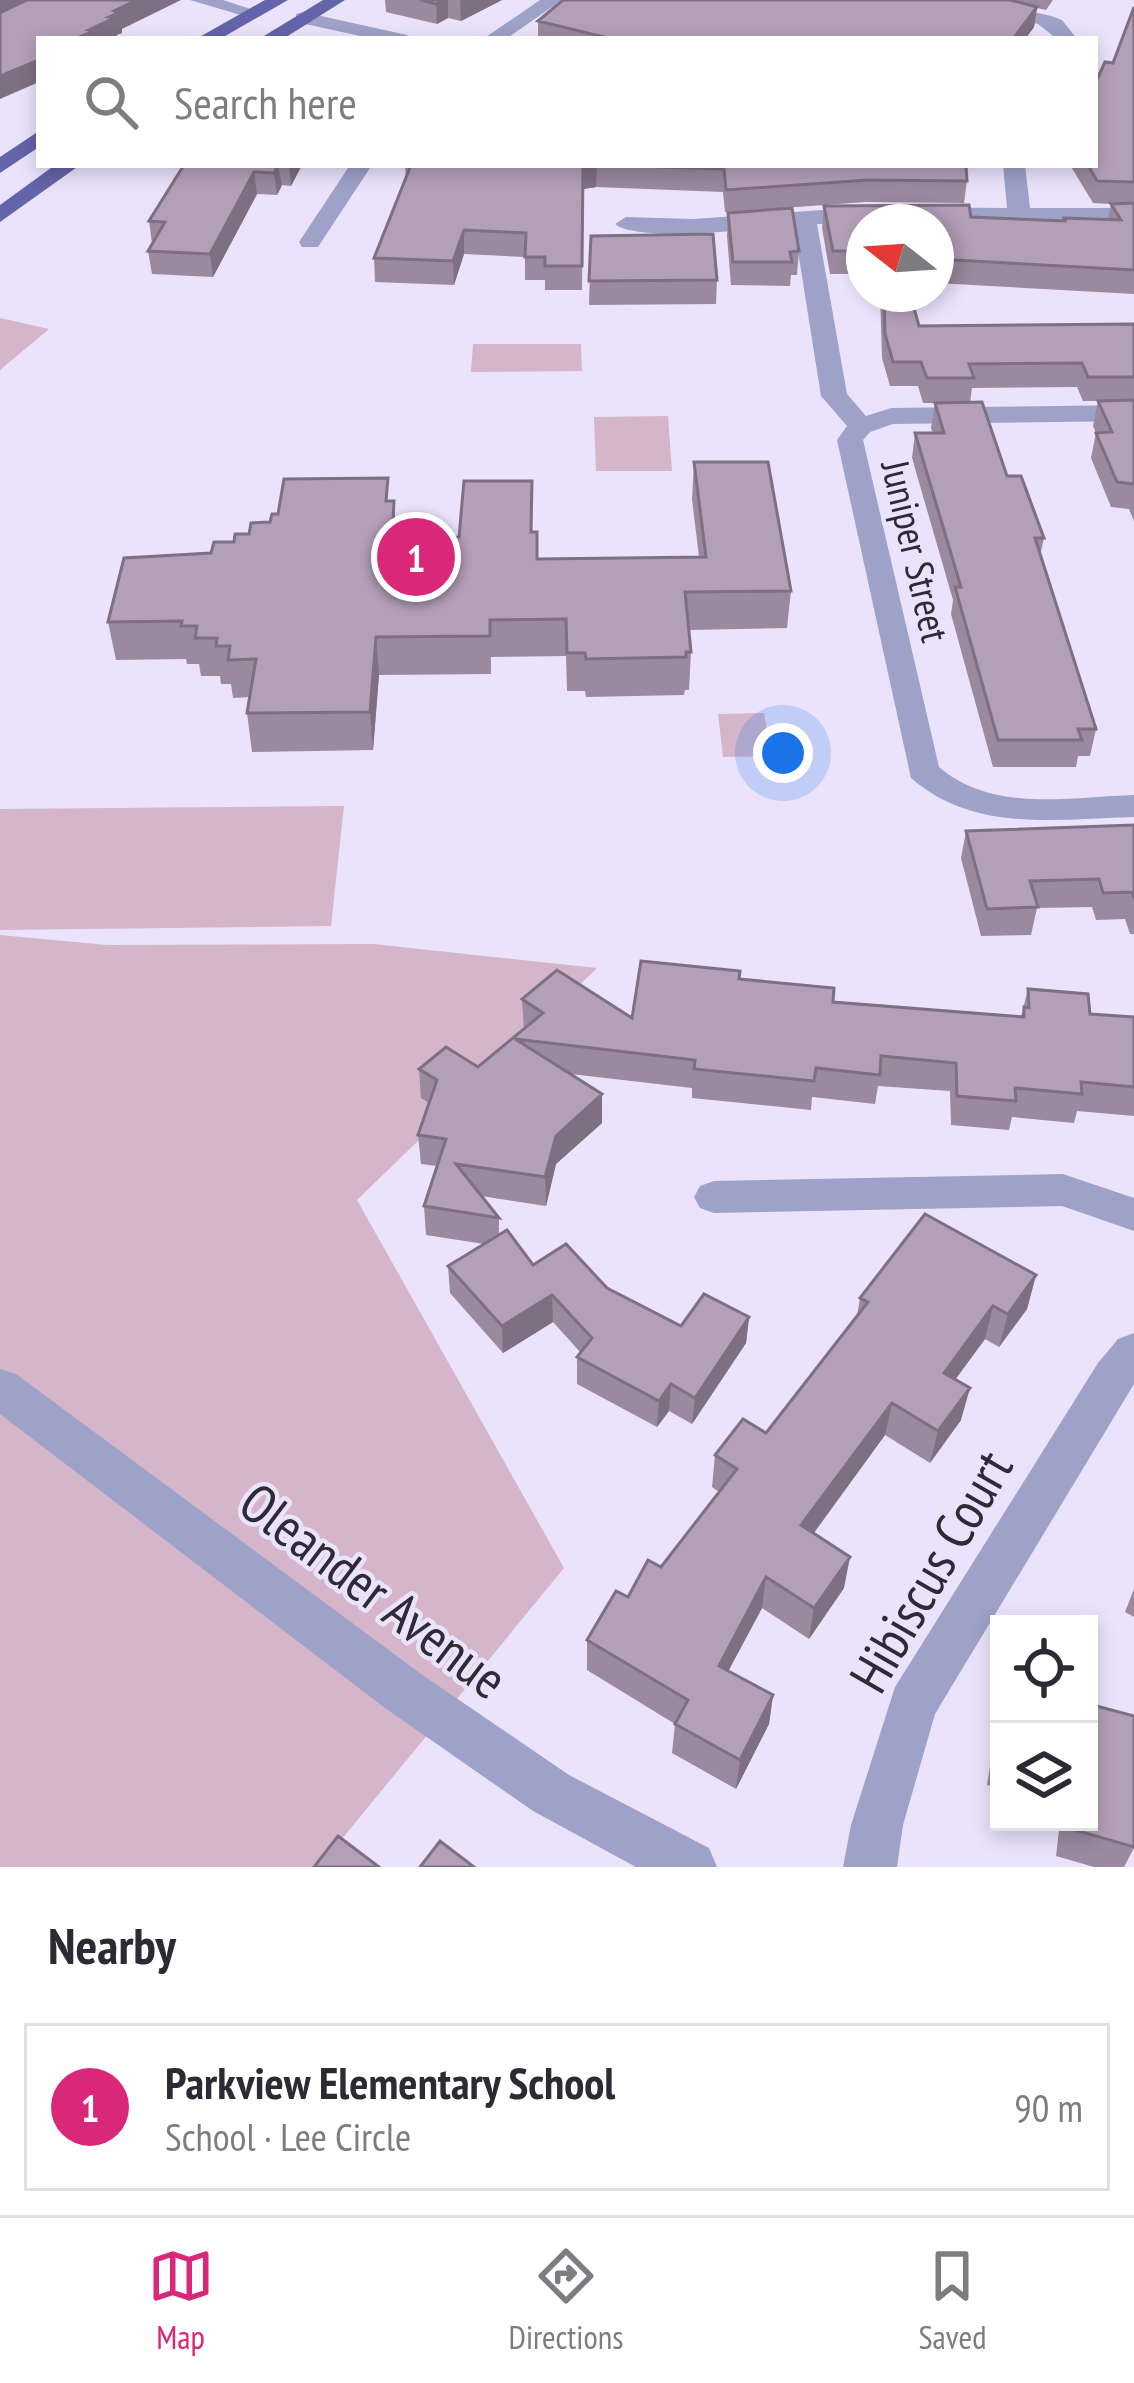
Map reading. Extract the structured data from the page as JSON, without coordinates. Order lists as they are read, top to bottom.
{
  "streets": {
    "street": ["Juniper Street", "Hibiscus Court", "Oleander Avenue"]
  },
  "north": "left",
  "page": {
    "search": "Search here",
    "pins": "1",
    "heading": "Nearby",
    "list": [
      {
        "mark": "1",
        "name": "Parkview Elementary School",
        "note": "School · Lee Circle",
        "value": "90 m"
      }
    ],
    "nav": ["Map", "Directions", "Saved"]
  }
}
